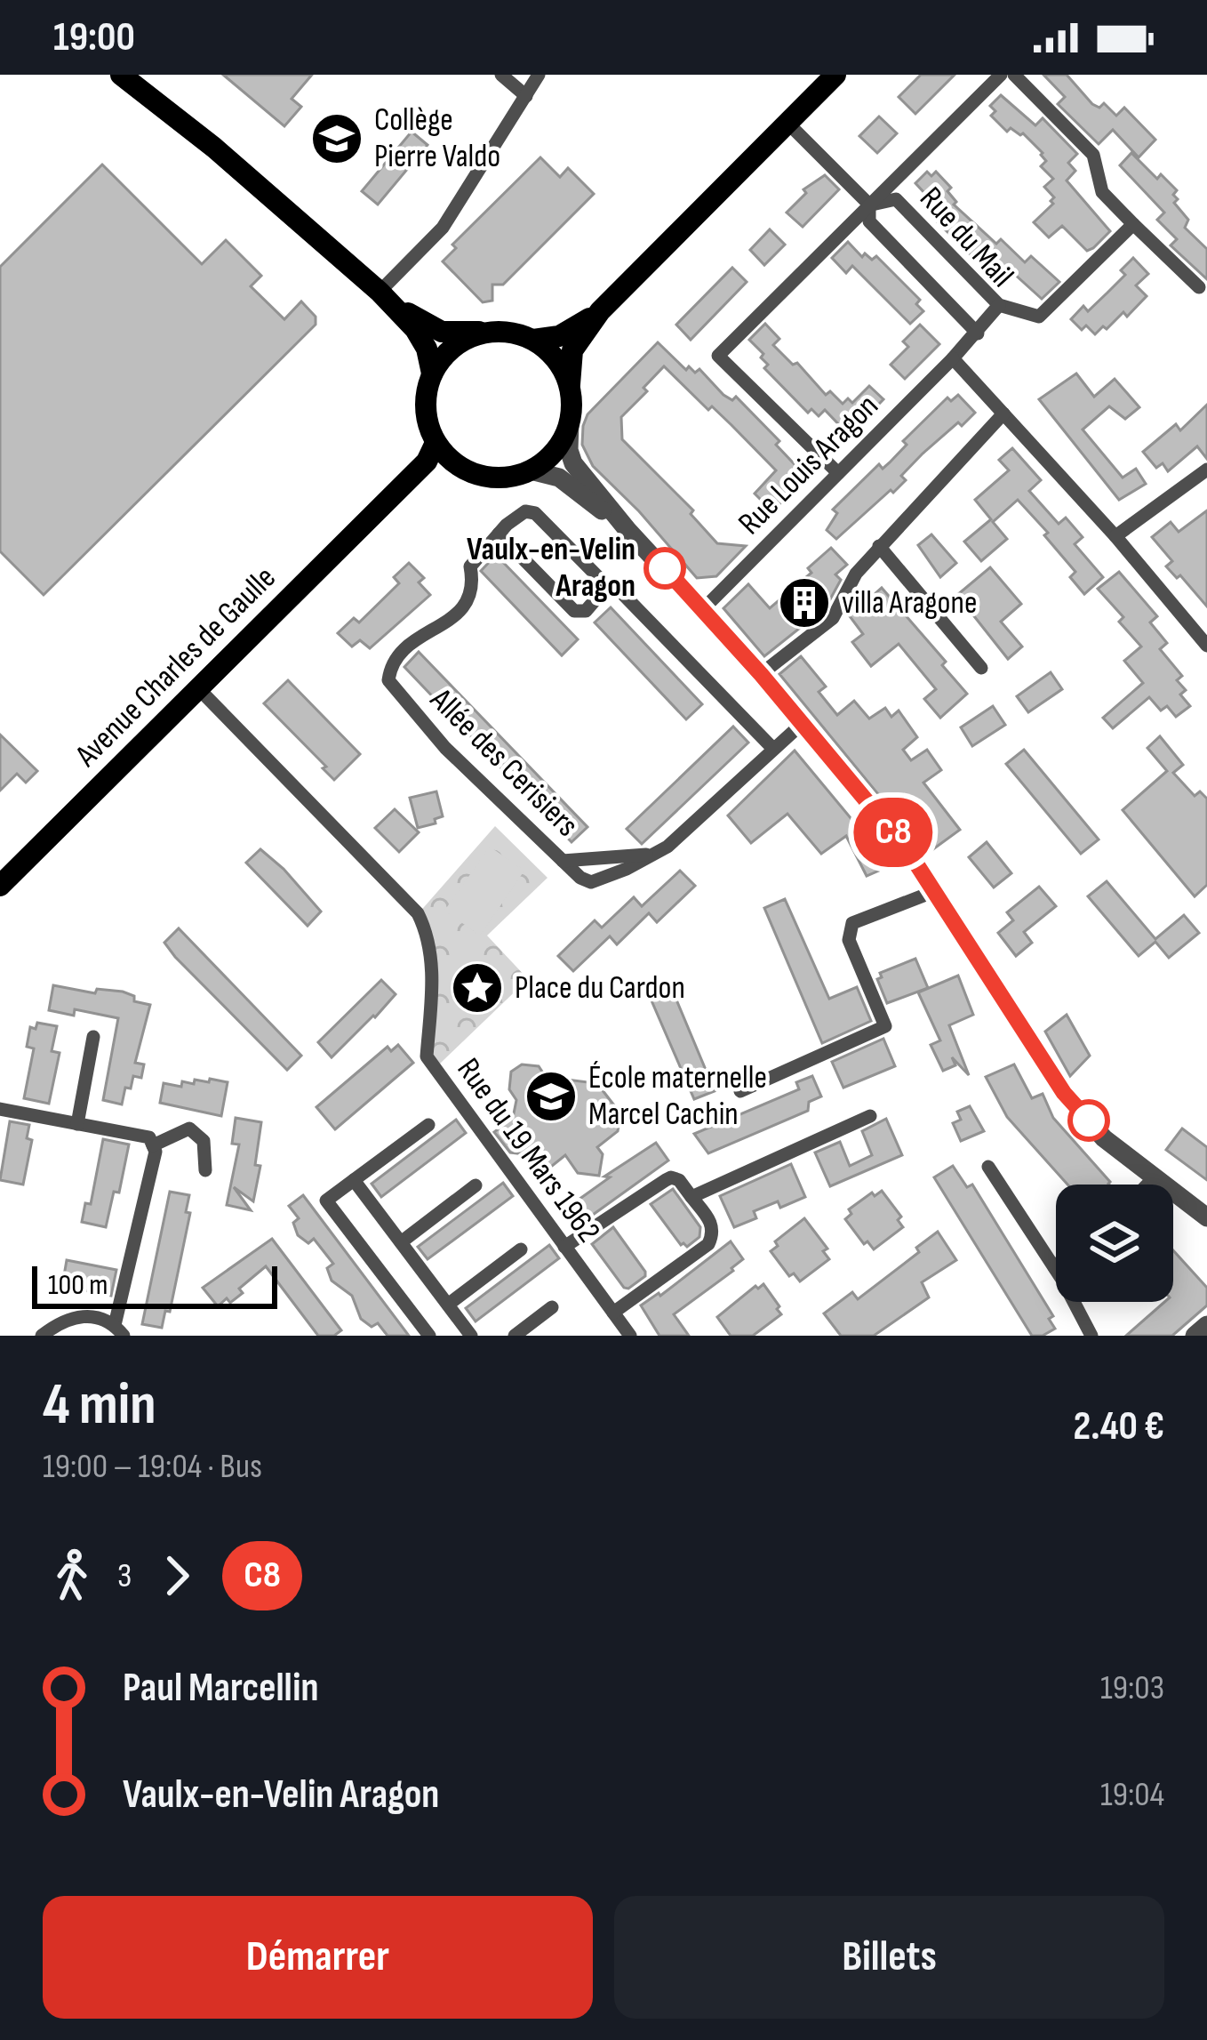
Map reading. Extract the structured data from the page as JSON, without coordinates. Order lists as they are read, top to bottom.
{
  "streets": {
    "main road": ["Avenue Charles de Gaulle"],
    "street": [
      "Rue du Mail",
      "Rue Louis Aragon",
      "Allée des Cerisiers",
      "Rue du 19 Mars 1962"
    ]
  },
  "crossings": [
    ["Rue du Mail", "Rue Louis Aragon"],
    ["Avenue Charles de Gaulle", "Rue du 19 Mars 1962"]
  ],
  "places": {
    "school or university": ["Collège Pierre Valdo", "École maternelle Marcel Cachin"],
    "other": ["Vaulx-en-Velin Aragon"],
    "building": ["villa Aragone"],
    "place": ["Place du Cardon"]
  },
  "lines": ["bus line C8"],
  "scale_bar": "100 m",
  "page": {
    "status": "19:00",
    "on_map": "C8",
    "scale": "100 m",
    "heading": ["4 min", "19:00 – 19:04 · Bus", "2.40 €"],
    "legs": ["3", "C8"],
    "list": [
      {
        "name": "Paul Marcellin",
        "value": "19:03"
      },
      {
        "name": "Vaulx-en-Velin Aragon",
        "value": "19:04"
      }
    ],
    "buttons": ["Démarrer", "Billets"]
  }
}
